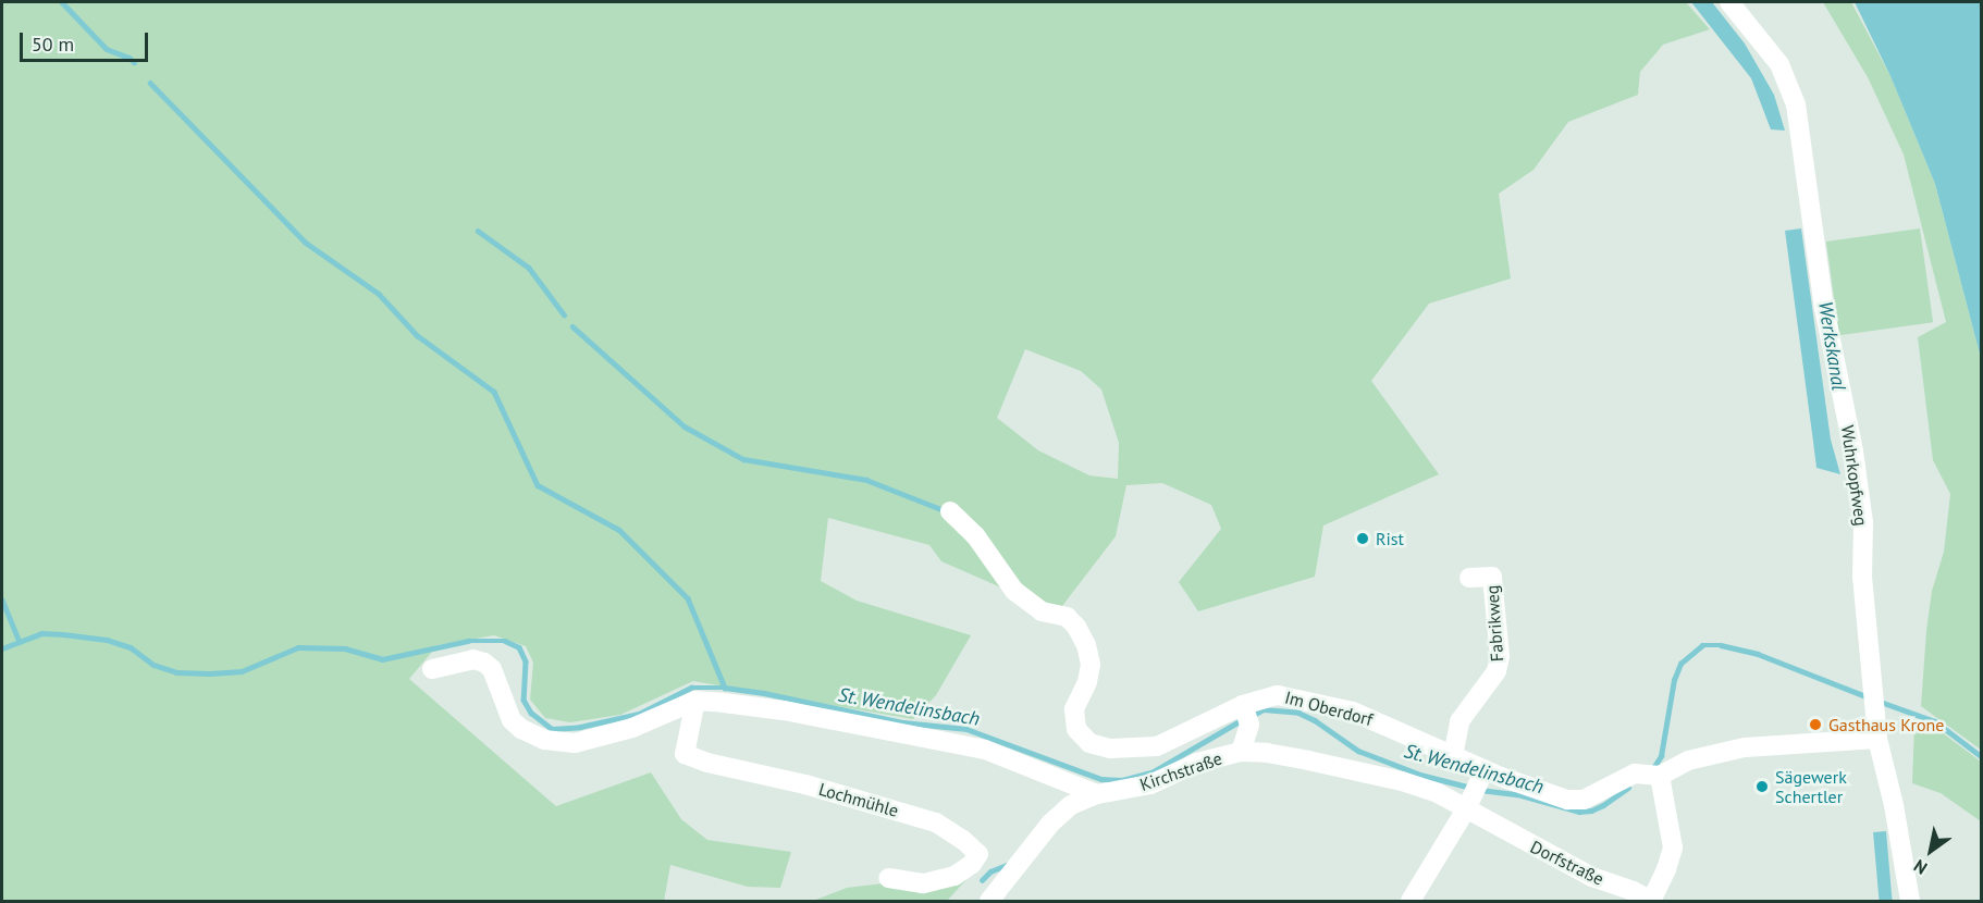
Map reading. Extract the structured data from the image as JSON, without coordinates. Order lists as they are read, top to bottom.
{
  "streets": {
    "street": [
      "Wuhrkopfweg",
      "Fabrikweg",
      "Im Oberdorf",
      "Kirchstraße",
      "Lochmühle",
      "Dorfstraße"
    ]
  },
  "crossings": [
    ["Wuhrkopfweg", "Im Oberdorf"],
    ["Fabrikweg", "Im Oberdorf"],
    ["Kirchstraße", "Dorfstraße"]
  ],
  "water": ["Werkskanal", "St. Wendelinsbach"],
  "places": ["Rist", "Gasthaus Krone", "Sägewerk Schertler"],
  "scale_bar": "50 m",
  "north": "bottom left"
}
